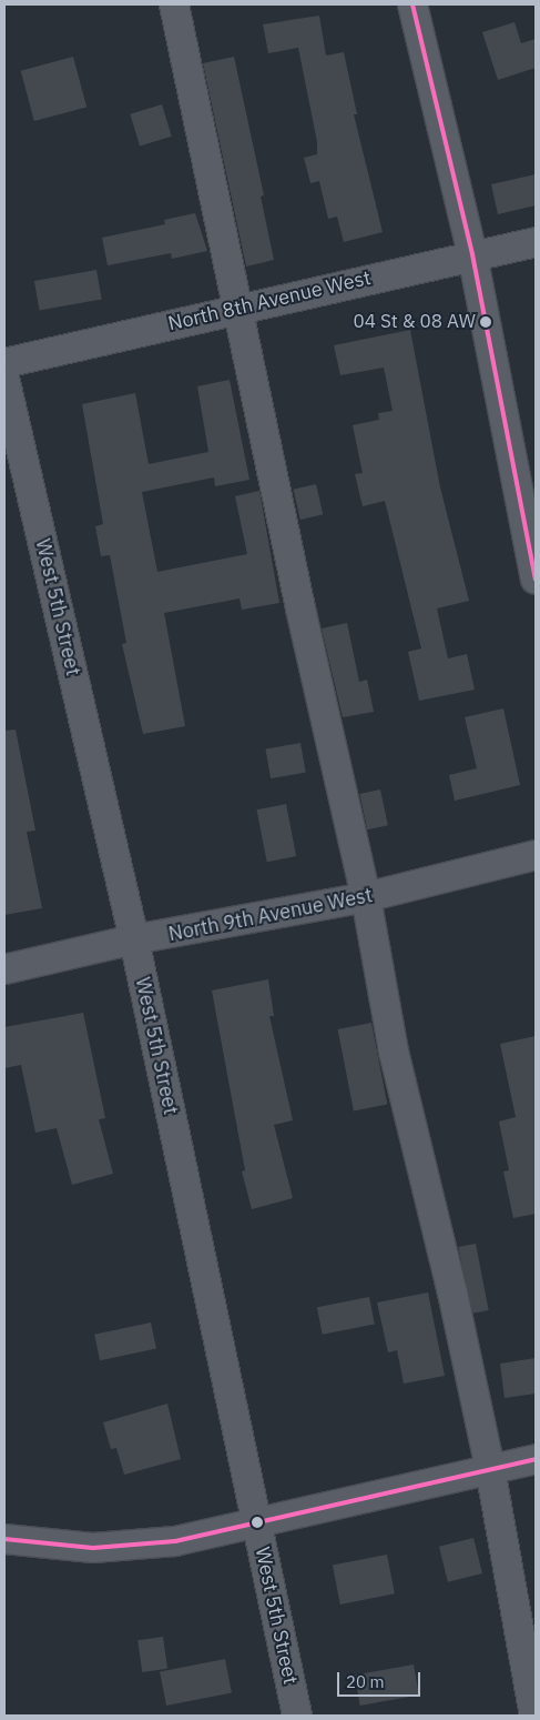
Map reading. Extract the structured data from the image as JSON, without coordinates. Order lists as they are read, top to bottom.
{
  "streets": {
    "street": ["North 8th Avenue West", "West 5th Street", "North 9th Avenue West"]
  },
  "crossings": [
    ["West 5th Street", "North 9th Avenue West"]
  ],
  "places": ["04 St & 08 AW"],
  "scale_bar": "20 m"
}
